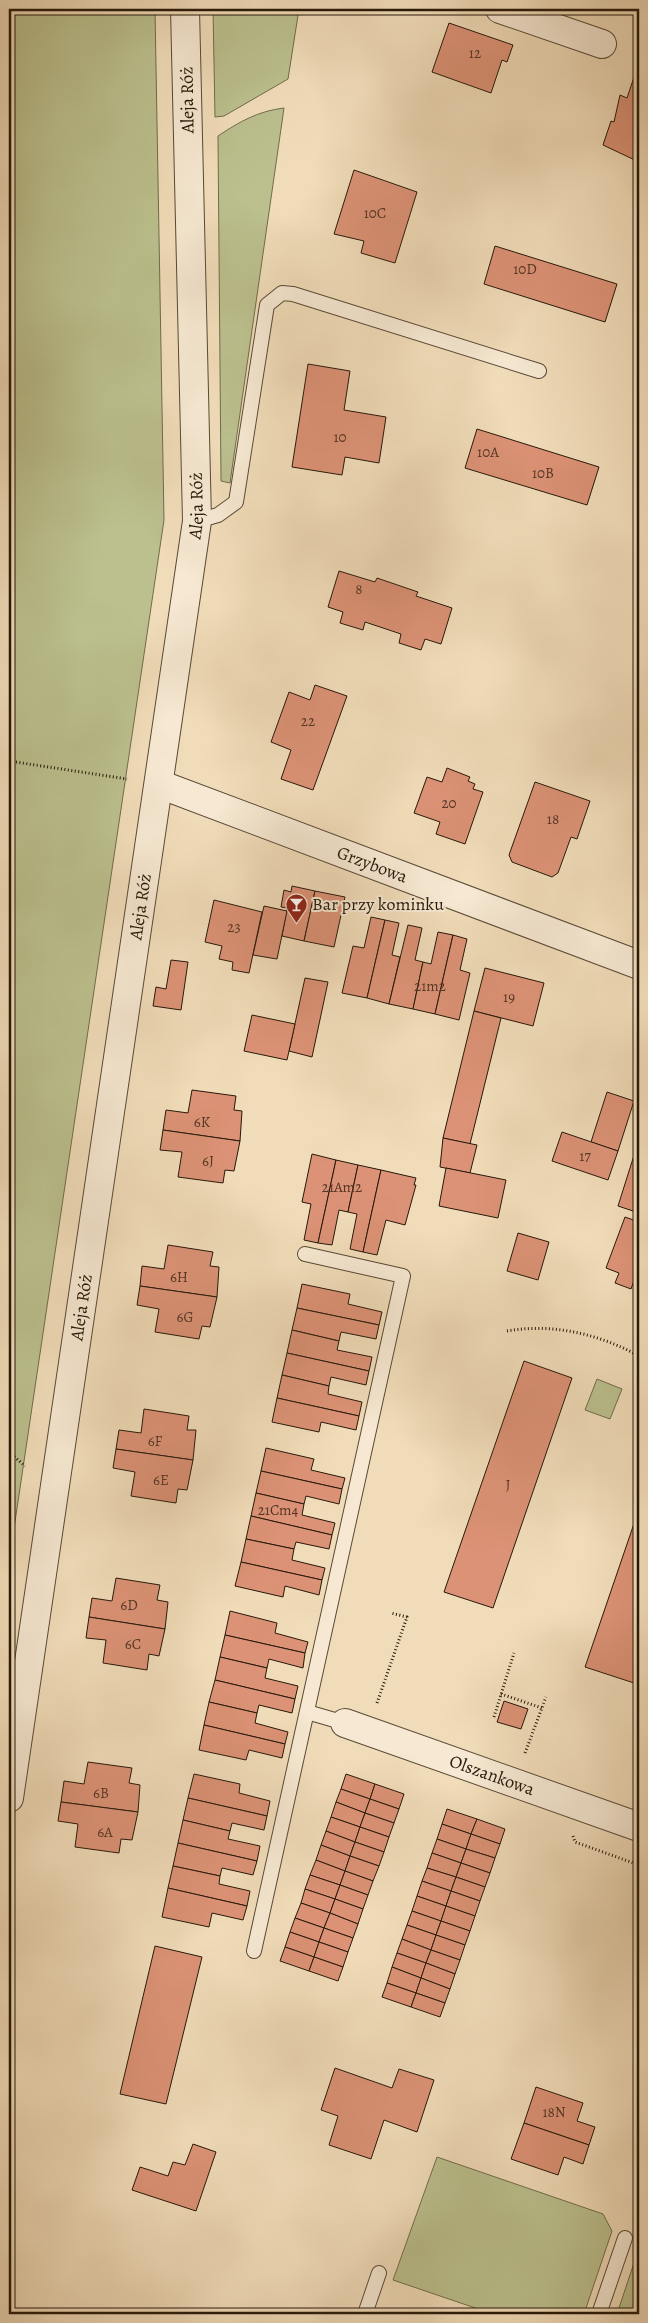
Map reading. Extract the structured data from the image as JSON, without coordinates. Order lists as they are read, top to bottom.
{
  "streets": {
    "street": ["Aleja Róż", "Grzybowa", "Olszankowa"]
  },
  "crossings": [
    ["Aleja Róż", "Grzybowa"]
  ],
  "places": {
    "bar": ["Bar przy kominku"]
  },
  "house_numbers": [
    "12",
    "10C",
    "10D",
    "10",
    "10A",
    "10B",
    "8",
    "22",
    "20",
    "18",
    "23",
    "21m2",
    "19",
    "6K",
    "17",
    "6J",
    "21Am2",
    "6H",
    "6G",
    "6F",
    "6E",
    "J",
    "21Cm4",
    "6D",
    "6C",
    "6B",
    "6A",
    "18N"
  ]
}
